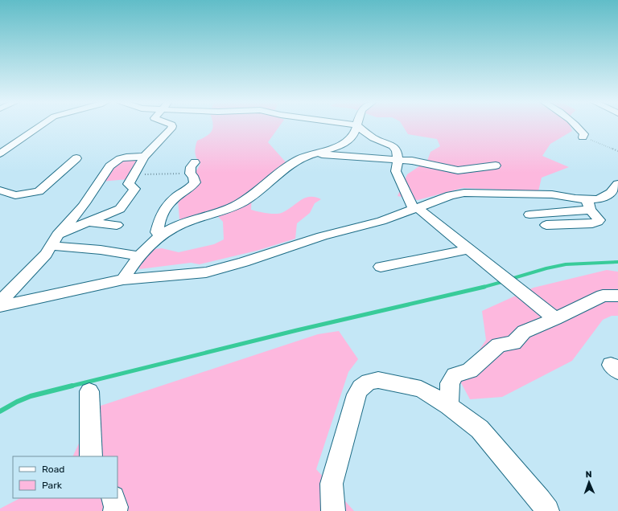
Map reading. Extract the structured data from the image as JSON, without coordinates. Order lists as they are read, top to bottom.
{
  "legend": ["Road", "Park"],
  "north": "top"
}
